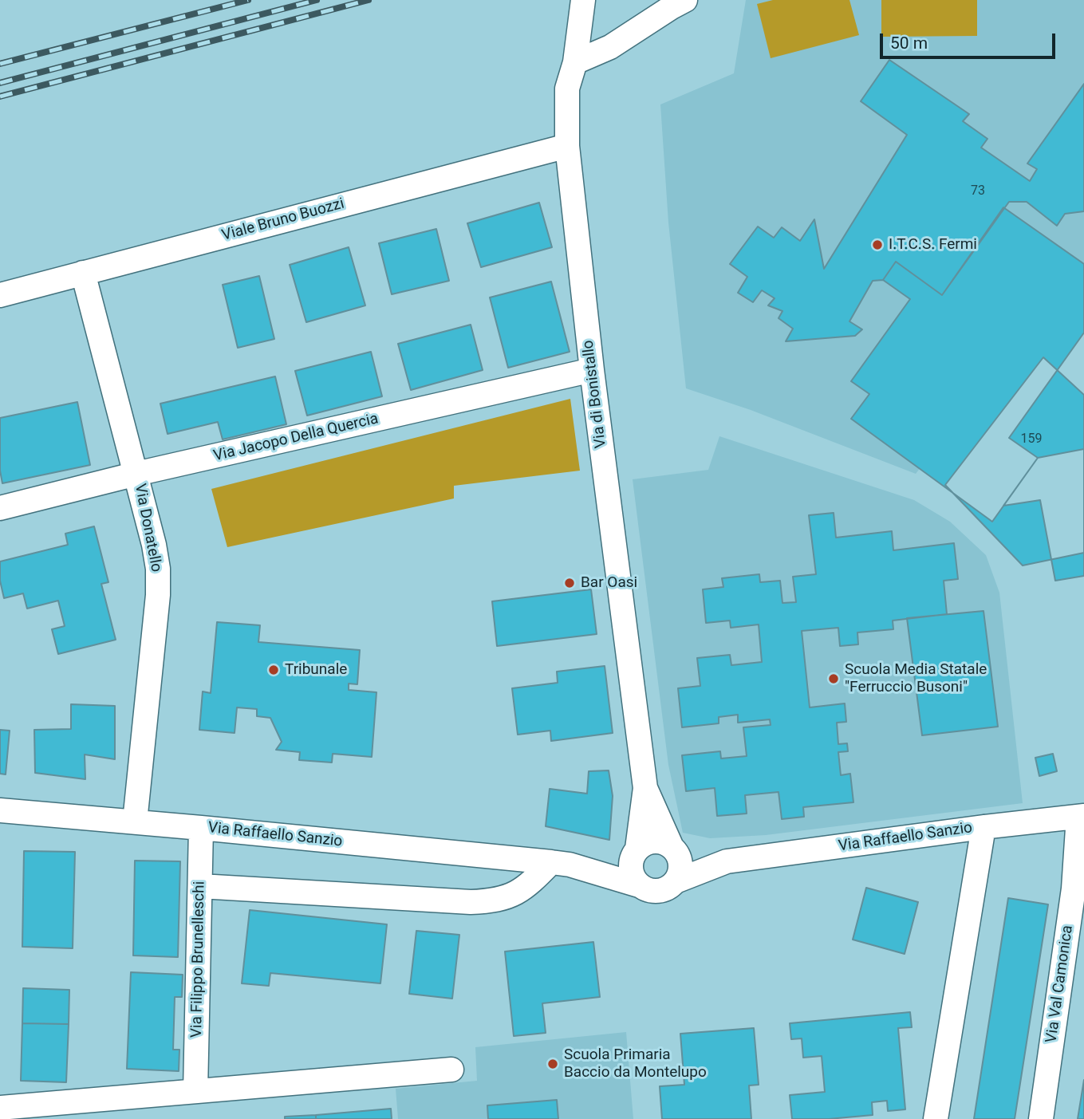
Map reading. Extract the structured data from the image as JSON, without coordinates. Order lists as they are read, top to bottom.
{
  "streets": {
    "street": [
      "Viale Bruno Buozzi",
      "Via di Bonistallo",
      "Via Jacopo Della Quercia",
      "Via Donatello",
      "Via Raffaello Sanzio",
      "Via Filippo Brunelleschi",
      "Via Val Camonica"
    ]
  },
  "crossings": [
    ["Viale Bruno Buozzi", "Via di Bonistallo"],
    ["Viale Bruno Buozzi", "Via Donatello"],
    ["Via di Bonistallo", "Via Jacopo Della Quercia"],
    ["Via di Bonistallo", "Via Raffaello Sanzio"],
    ["Via Jacopo Della Quercia", "Via Donatello"],
    ["Via Donatello", "Via Raffaello Sanzio"],
    ["Via Raffaello Sanzio", "Via Filippo Brunelleschi"],
    ["Via Raffaello Sanzio", "Via Val Camonica"]
  ],
  "places": [
    "I.T.C.S. Fermi",
    "Bar Oasi",
    "Tribunale",
    "Scuola Media Statale \"Ferruccio Busoni\"",
    "Scuola Primaria Baccio da Montelupo"
  ],
  "house_numbers": ["73", "159"],
  "scale_bar": "50 m"
}
